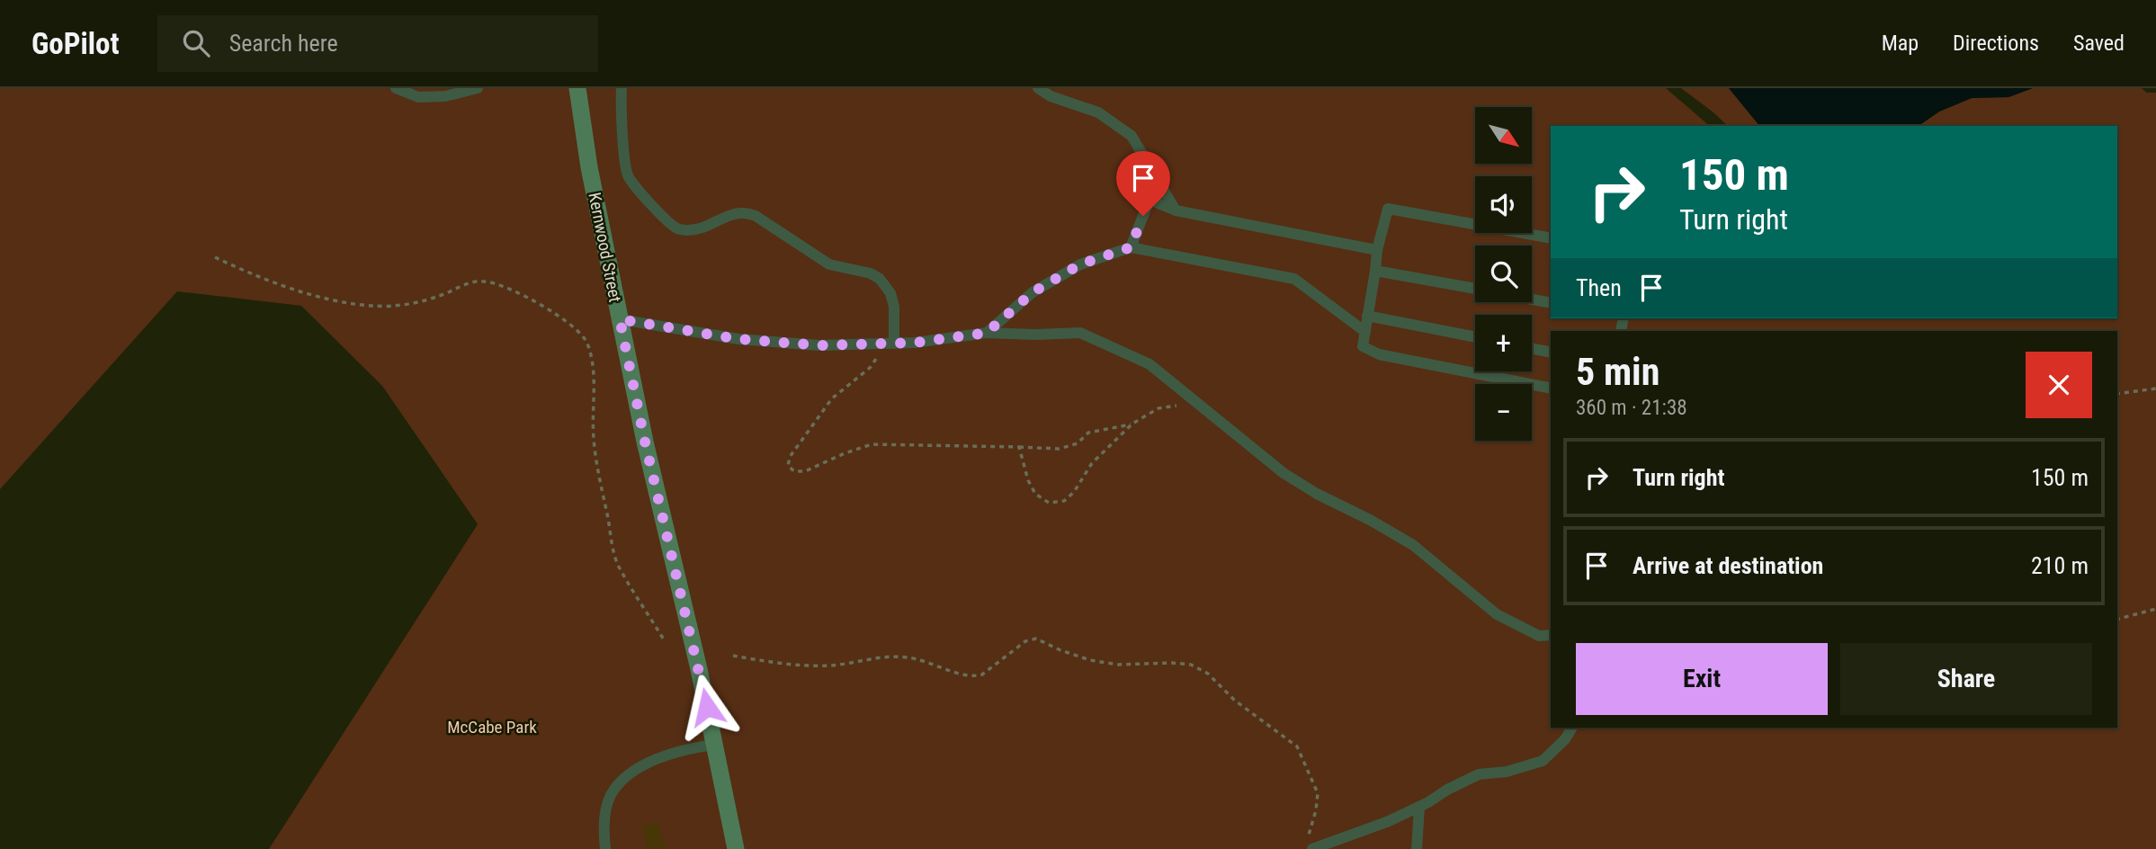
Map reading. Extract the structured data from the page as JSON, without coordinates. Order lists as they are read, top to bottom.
{
  "streets": {
    "main road": ["Kernwood Street"]
  },
  "parks": ["McCabe Park"],
  "north": "bottom right",
  "page": {
    "header": "GoPilot",
    "search": "Search here",
    "nav": ["Map", "Directions", "Saved"],
    "map_buttons": ["+", "−"],
    "turn": ["150 m", "Turn right"],
    "then": "Then",
    "heading": ["5 min", "360 m · 21:38"],
    "list": [
      {
        "name": "Turn right",
        "value": "150 m"
      },
      {
        "name": "Arrive at destination",
        "value": "210 m"
      }
    ],
    "buttons": ["Exit", "Share"]
  }
}
